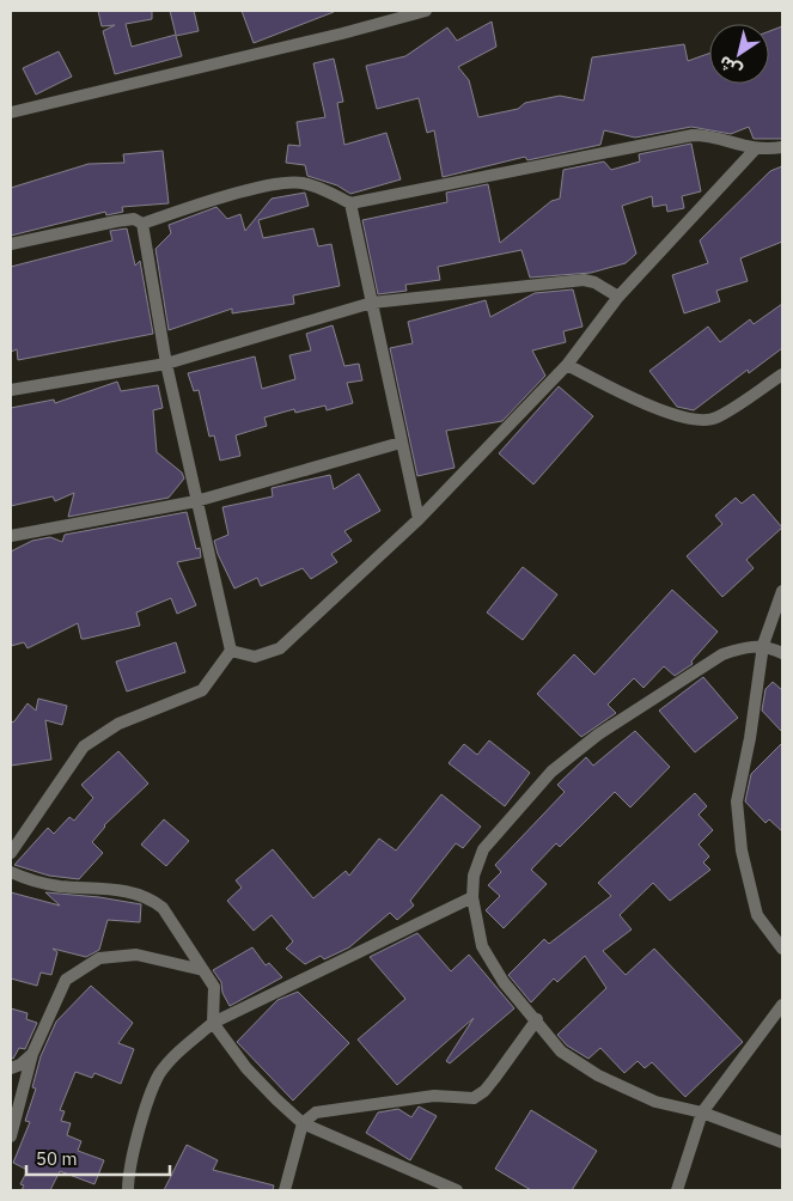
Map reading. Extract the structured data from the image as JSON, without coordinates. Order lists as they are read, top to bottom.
{
  "scale_bar": "50 m",
  "north": "bottom left"
}
